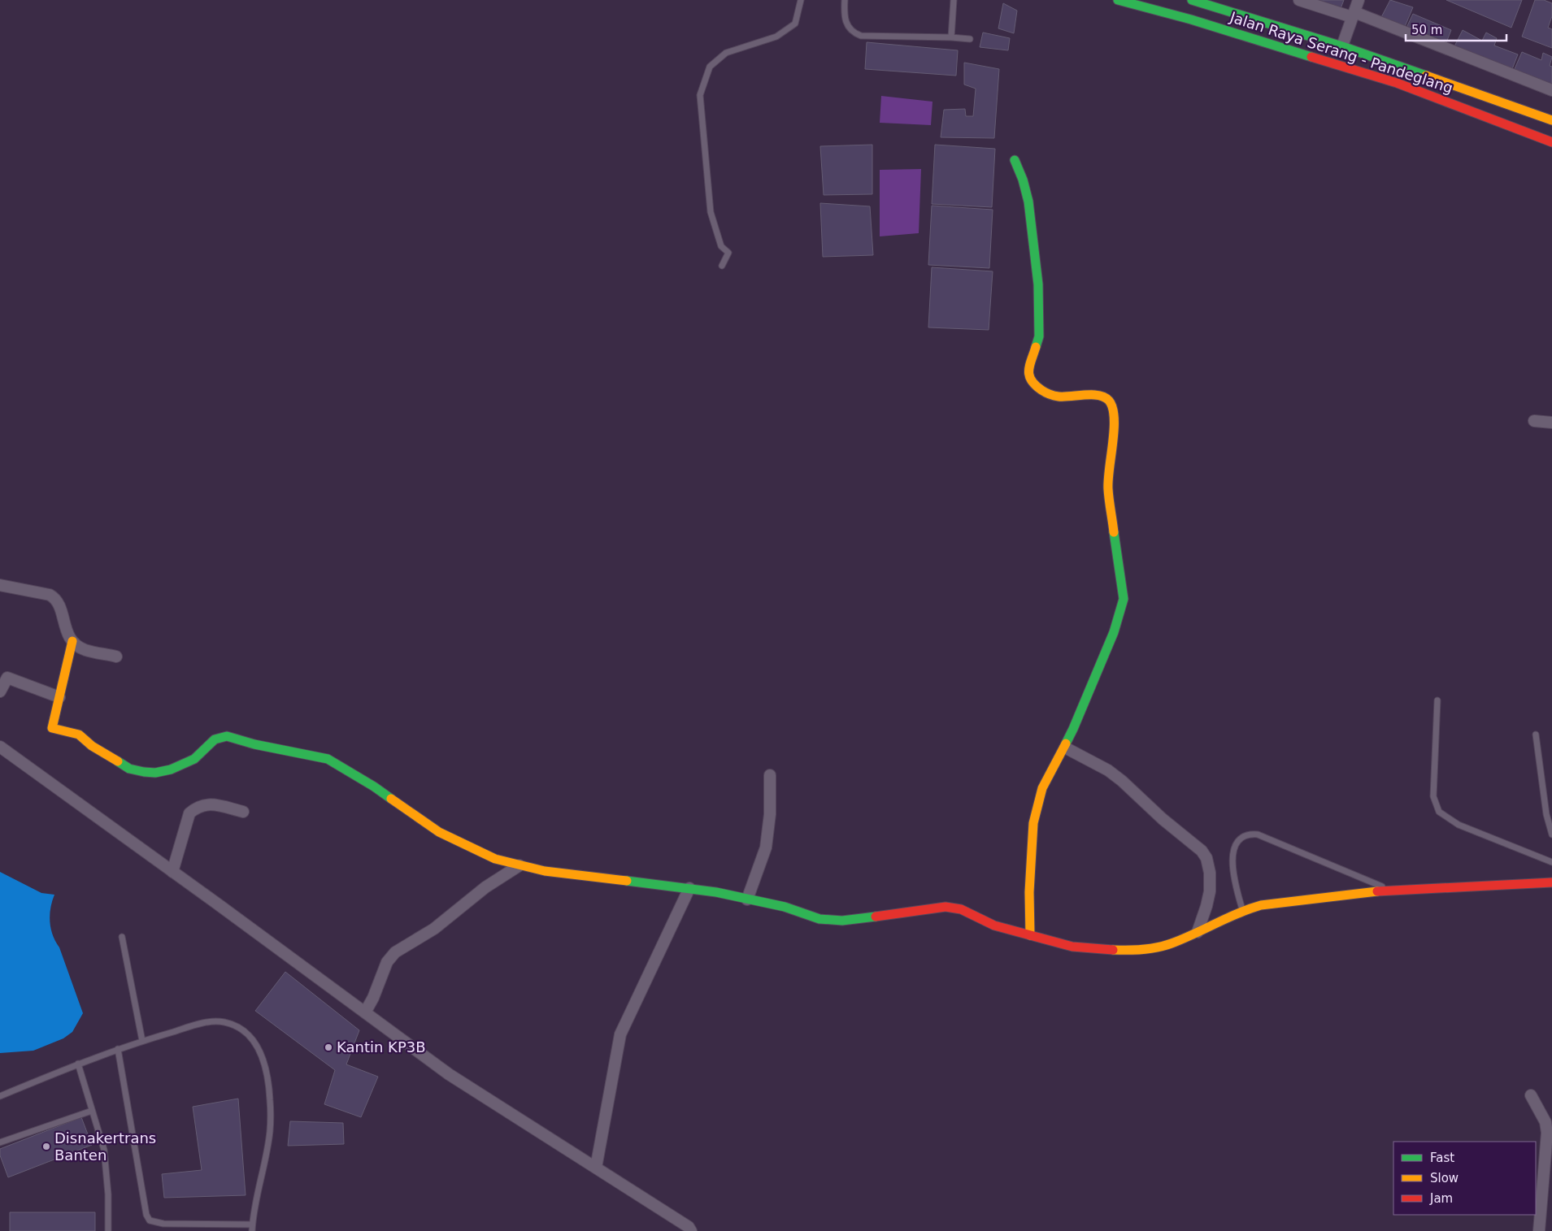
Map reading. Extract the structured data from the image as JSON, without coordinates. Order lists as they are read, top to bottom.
{
  "streets": {
    "main road": ["Jalan Raya Serang - Pandeglang"]
  },
  "places": ["Kantin KP3B", "Disnakertrans Banten"],
  "legend": ["Fast", "Slow", "Jam"],
  "scale_bar": "50 m"
}
